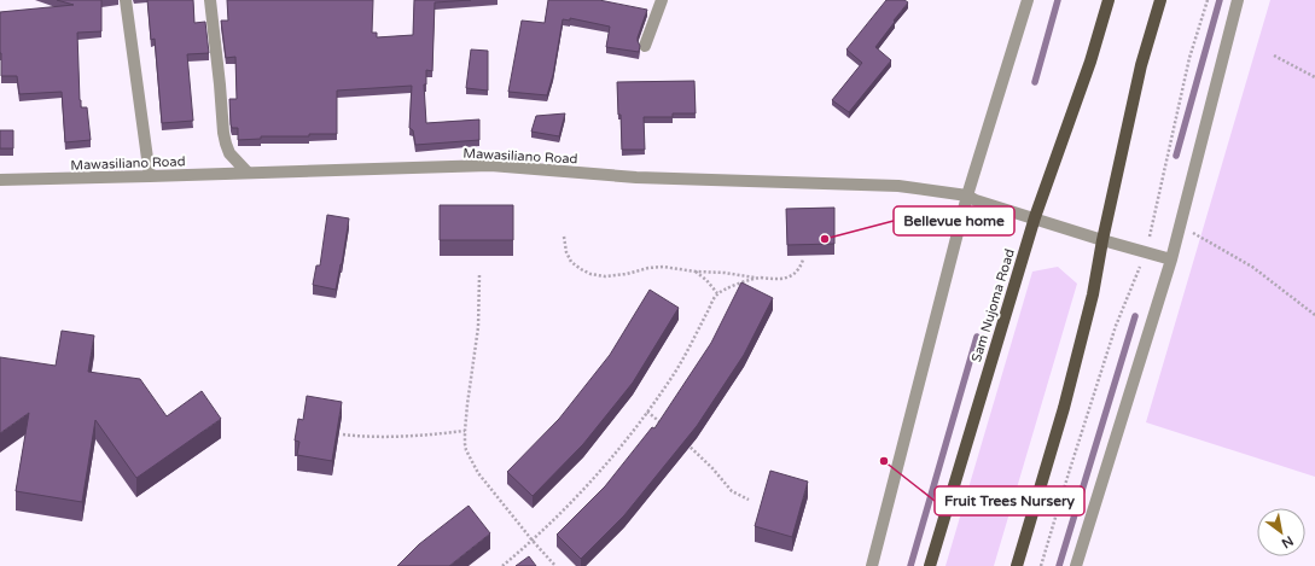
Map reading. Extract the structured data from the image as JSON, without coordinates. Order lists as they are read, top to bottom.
{
  "streets": {
    "main road": ["Sam Nujoma Road"],
    "street": ["Mawasiliano Road"]
  },
  "crossings": [
    ["Mawasiliano Road", "Sam Nujoma Road"]
  ],
  "places": ["Bellevue home", "Fruit Trees Nursery"],
  "north": "bottom right"
}
